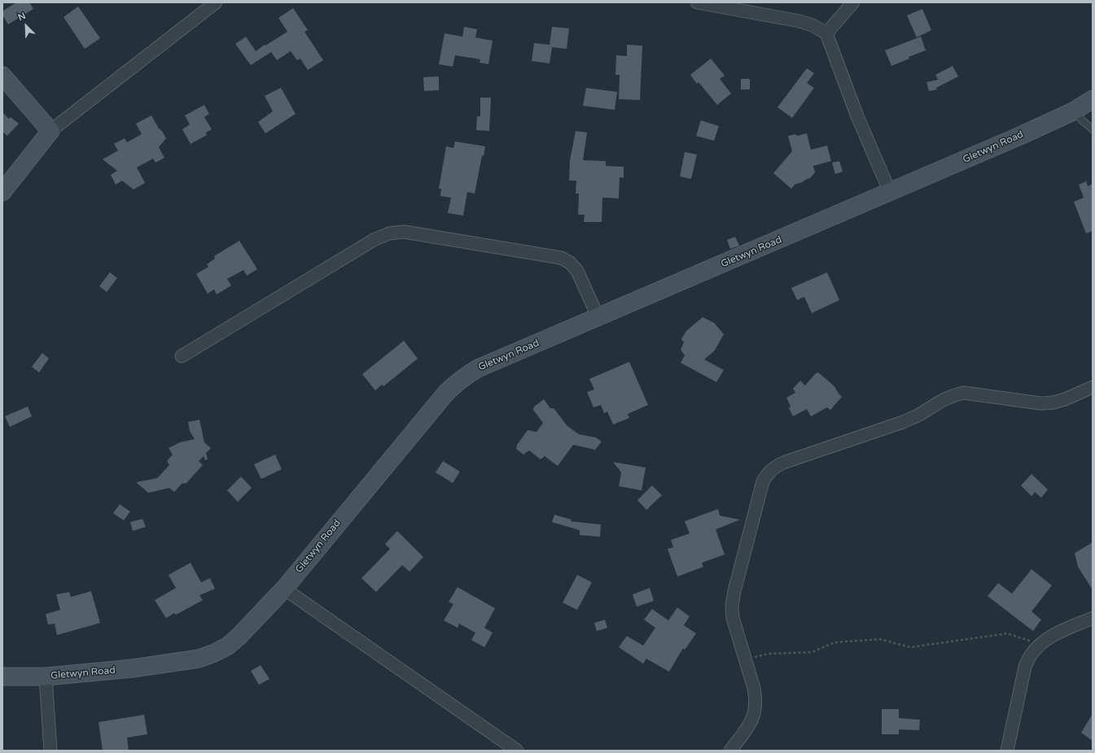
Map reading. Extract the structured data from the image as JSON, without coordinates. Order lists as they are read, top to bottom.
{
  "streets": {
    "street": ["Gletwyn Road"]
  },
  "north": "top left"
}
